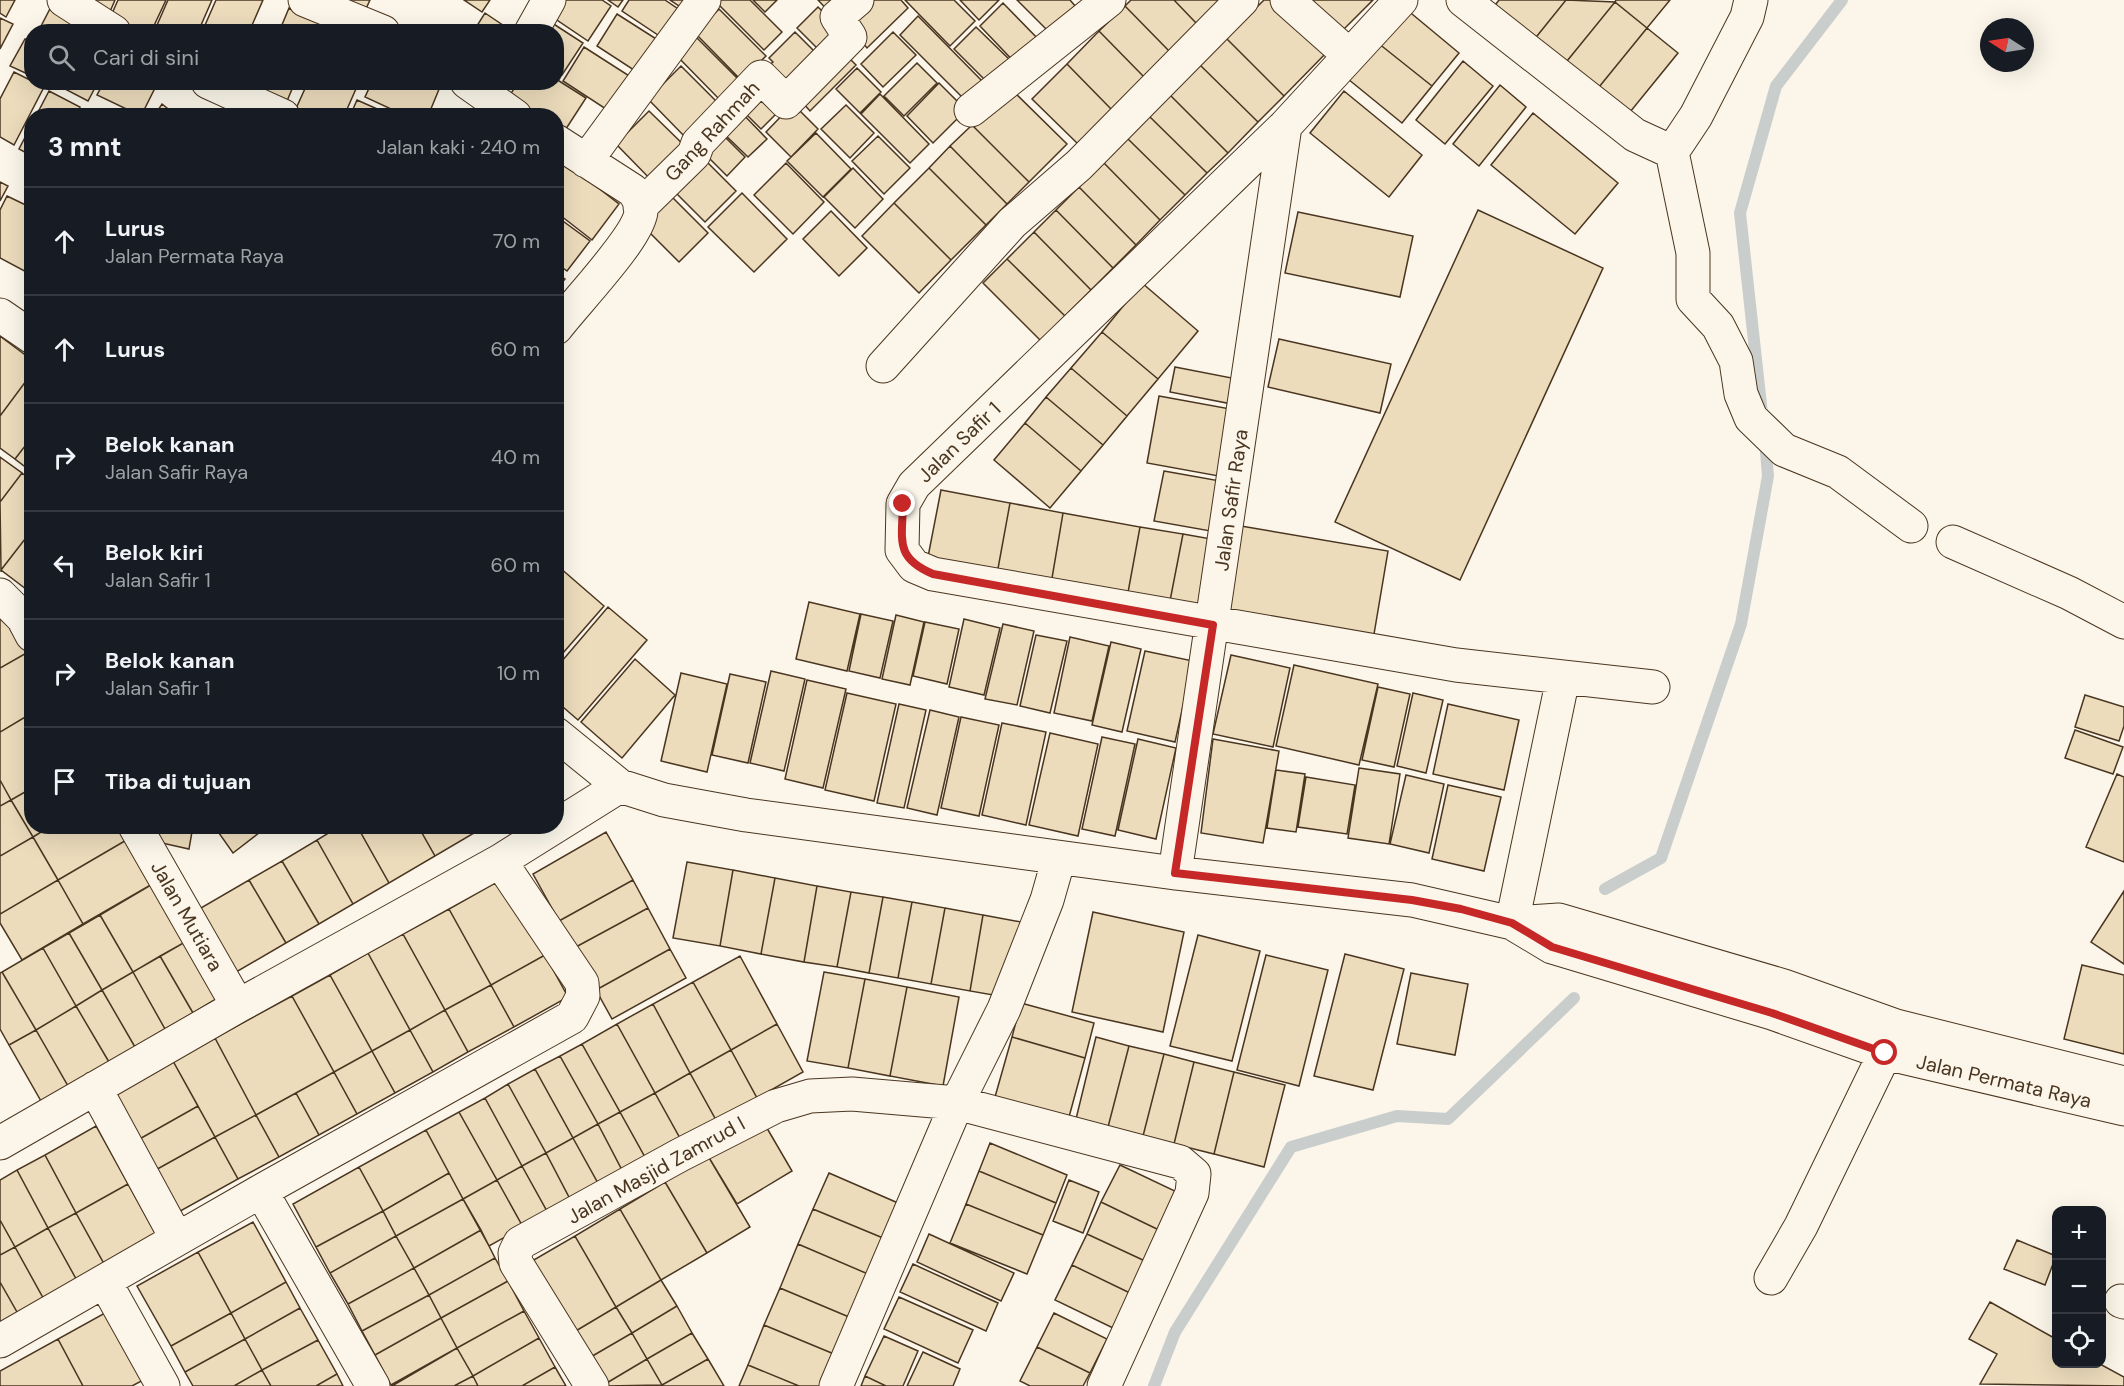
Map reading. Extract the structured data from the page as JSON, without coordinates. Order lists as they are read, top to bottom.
{
  "streets": {
    "street": [
      "Gang Rahmah",
      "Jalan Safir 1",
      "Jalan Safir Raya",
      "Jalan Mutiara",
      "Jalan Permata Raya",
      "Jalan Masjid Zamrud I"
    ]
  },
  "crossings": [
    ["Jalan Safir 1", "Jalan Safir Raya"]
  ],
  "north": "left",
  "page": {
    "search": "Cari di sini",
    "heading": ["3 mnt", "Jalan kaki · 240 m"],
    "list": [
      ["Lurus", "Jalan Permata Raya", "70 m"],
      ["Lurus", "60 m"],
      ["Belok kanan", "Jalan Safir Raya", "40 m"],
      ["Belok kiri", "Jalan Safir 1", "60 m"],
      ["Belok kanan", "Jalan Safir 1", "10 m"],
      "Tiba di tujuan"
    ],
    "map_buttons": ["+", "−"]
  }
}
